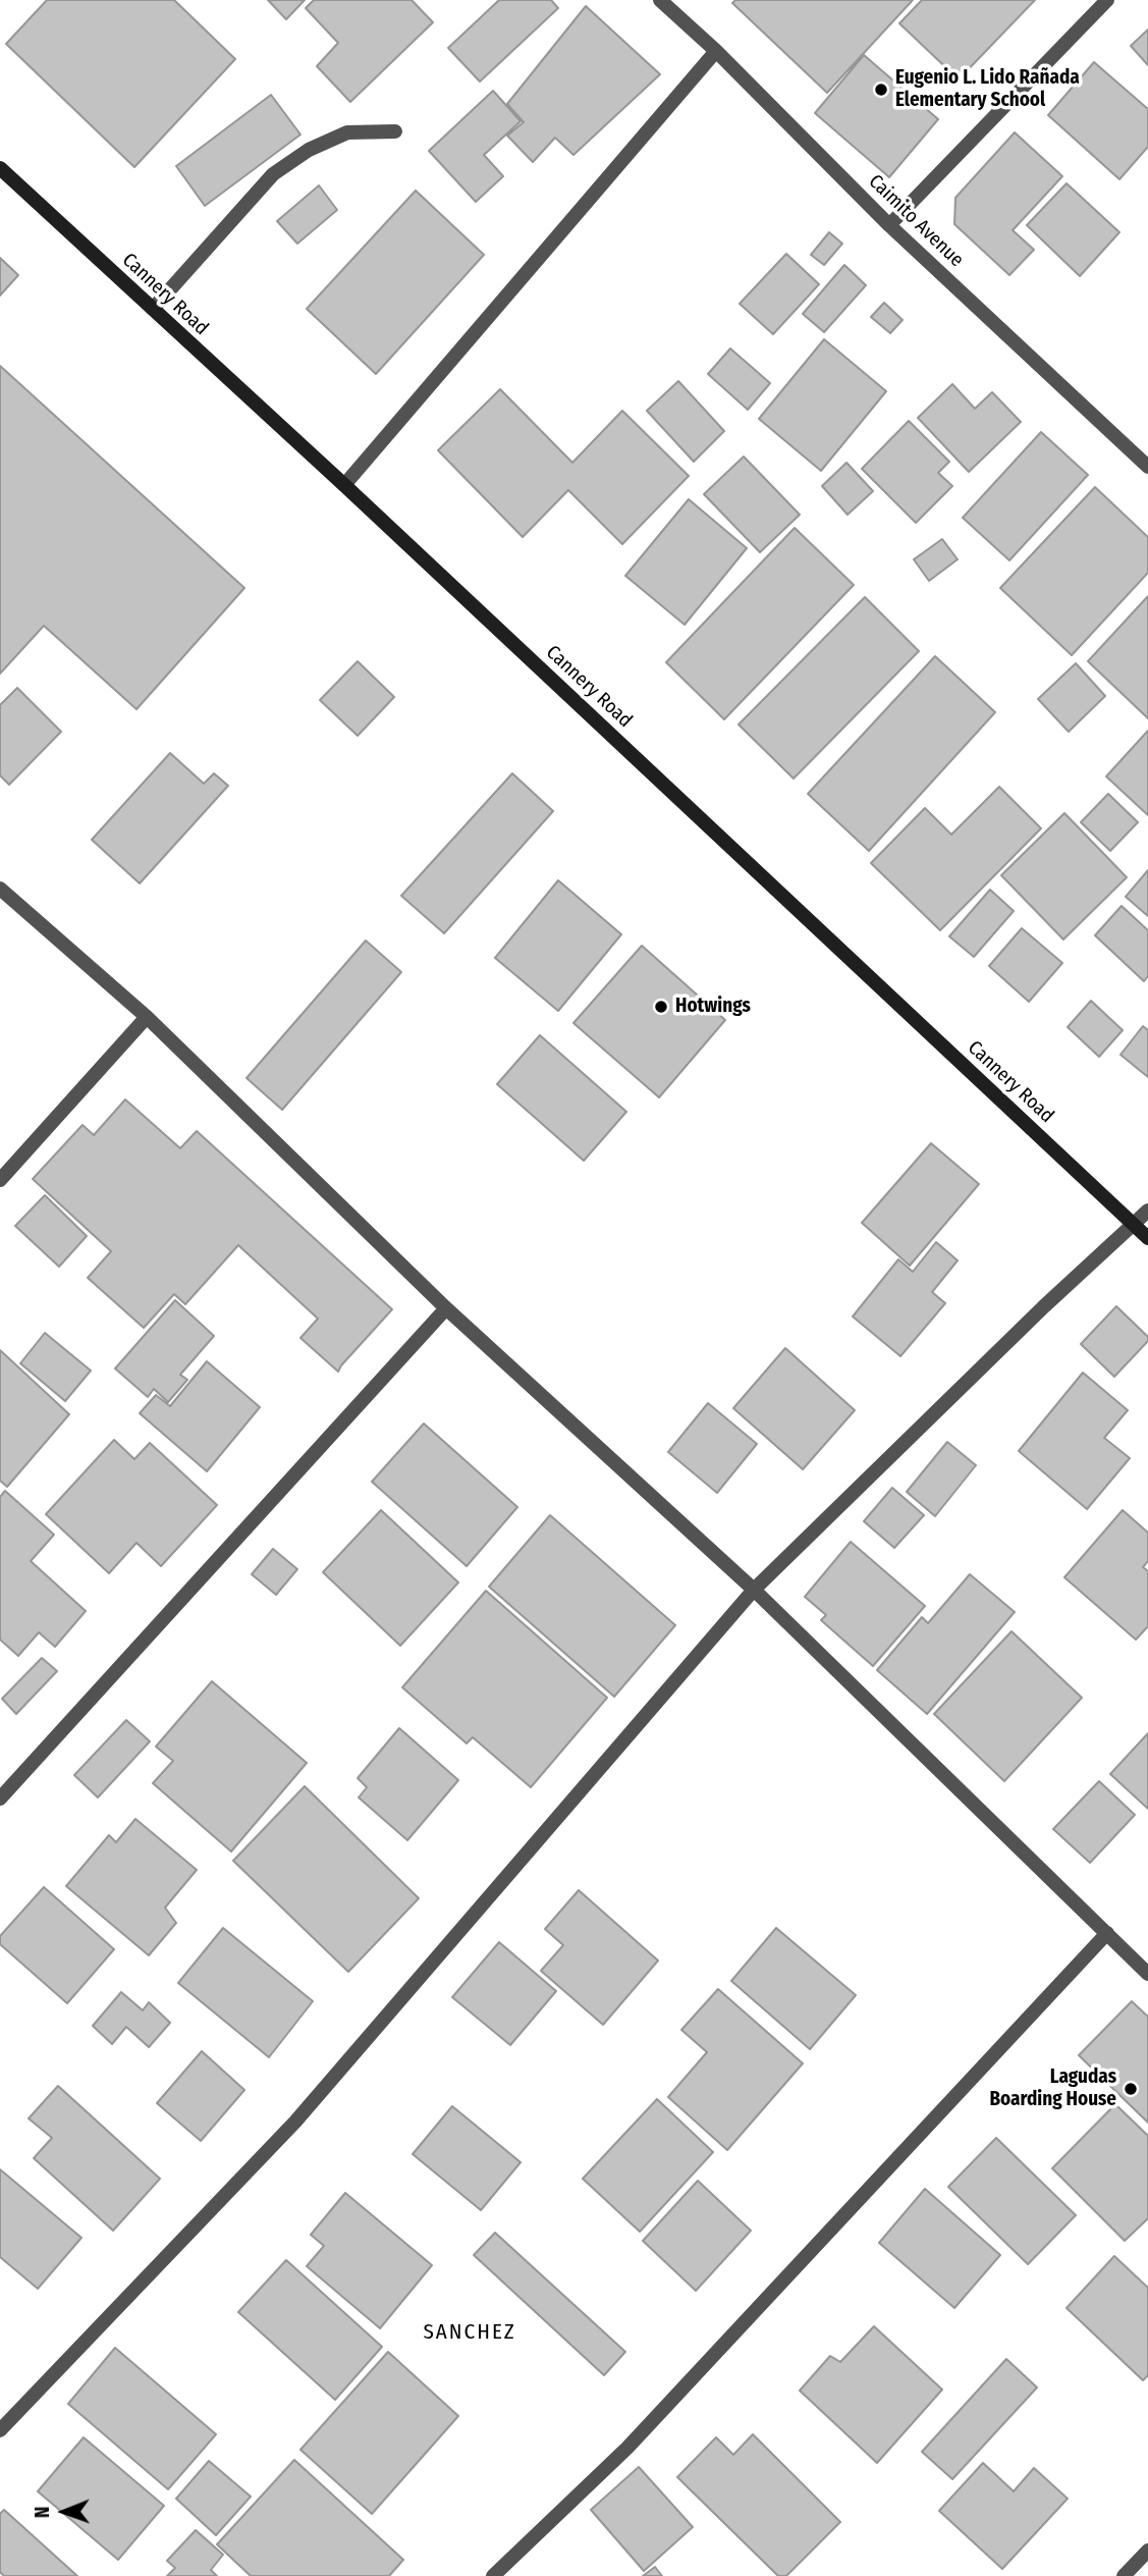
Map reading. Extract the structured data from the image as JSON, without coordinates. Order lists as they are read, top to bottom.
{
  "streets": {
    "main road": ["Cannery Road"],
    "street": ["Caimito Avenue"]
  },
  "districts": ["SANCHEZ"],
  "places": ["Eugenio L. Lido Rañada Elementary School", "Hotwings", "Lagudas Boarding House"],
  "north": "left"
}
